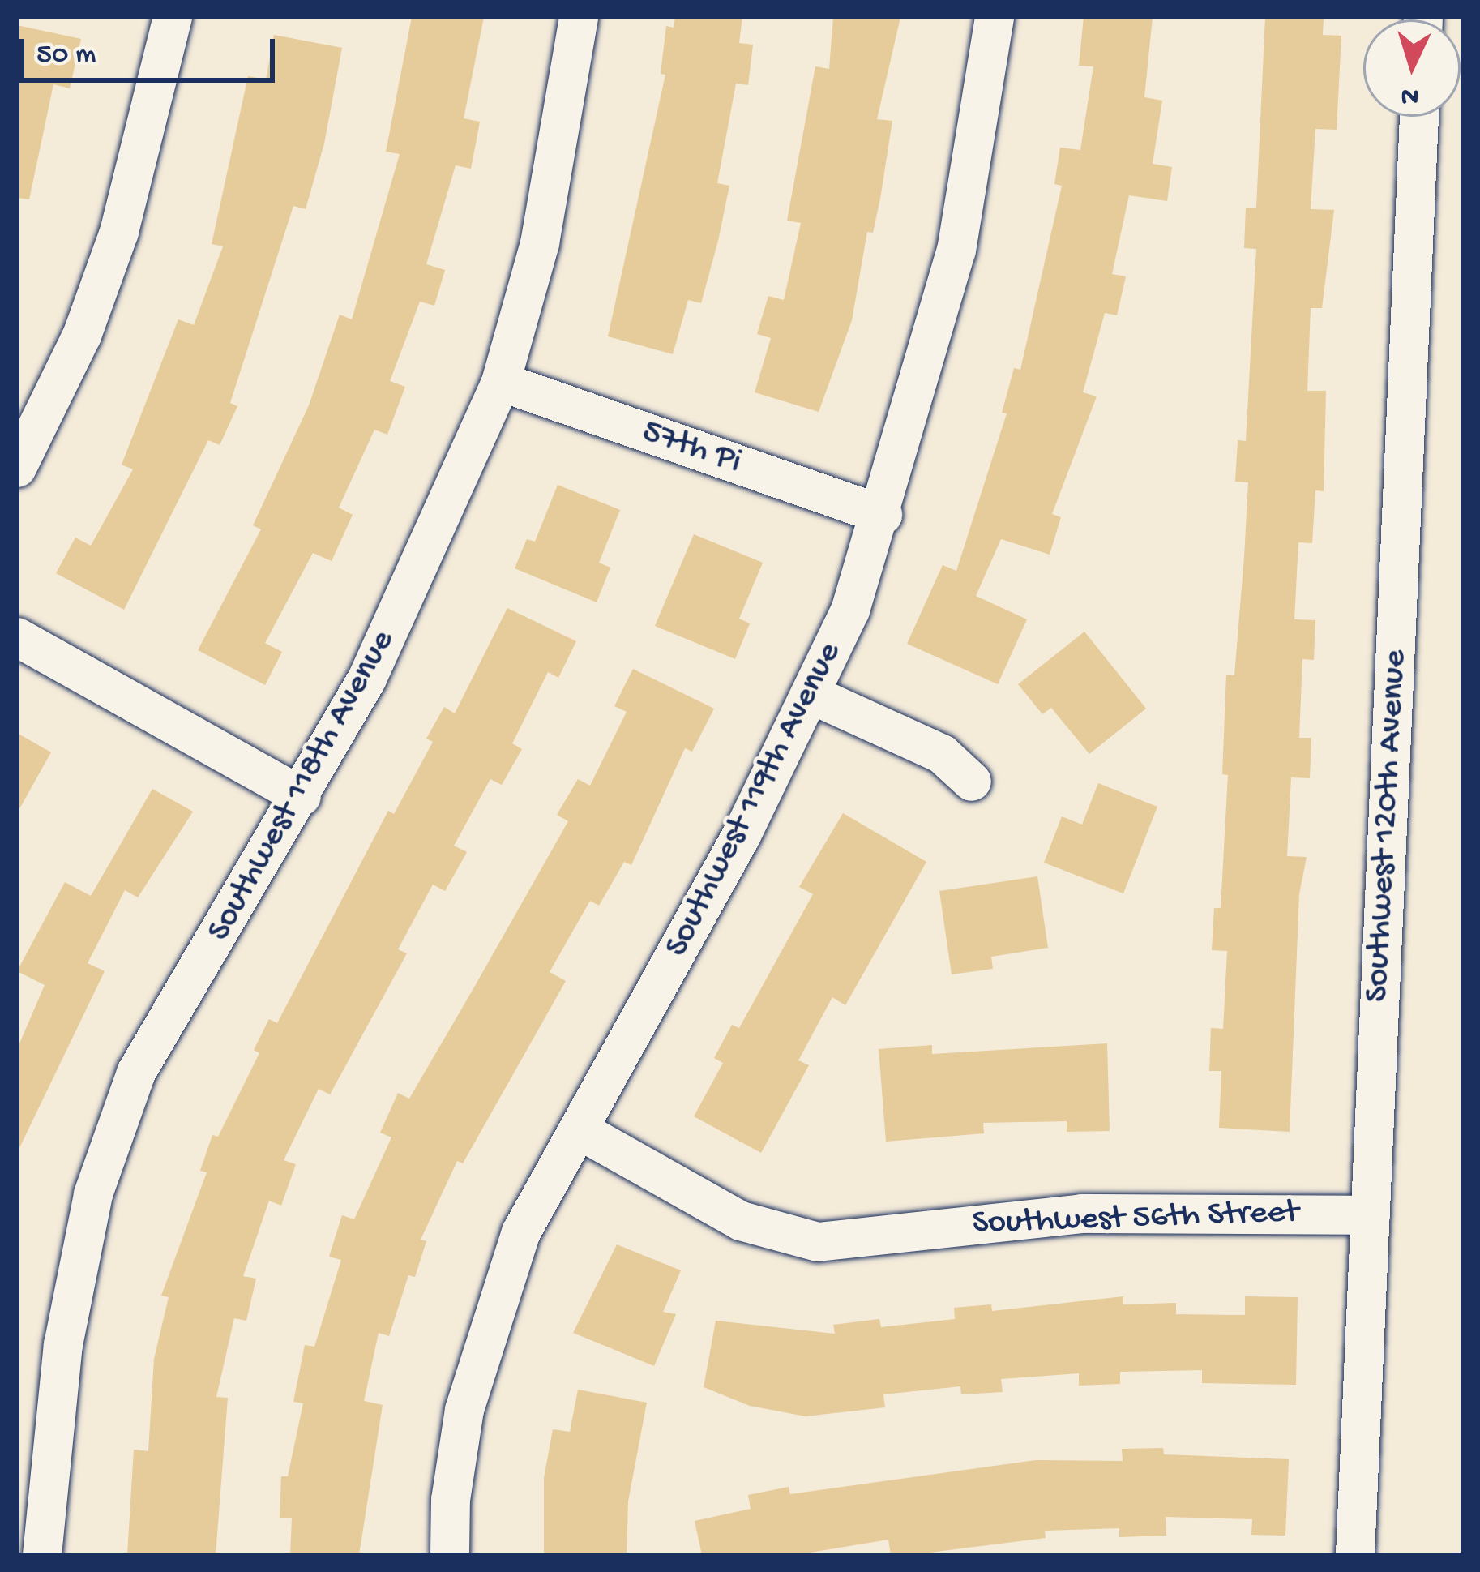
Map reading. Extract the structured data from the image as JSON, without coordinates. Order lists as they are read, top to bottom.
{
  "streets": {
    "street": [
      "57th Pi",
      "Southwest 118th Avenue",
      "Southwest 119th Avenue",
      "Southwest 120th Avenue",
      "Southwest 56th Street"
    ]
  },
  "crossings": [
    ["57th Pi", "Southwest 118th Avenue"],
    ["57th Pi", "Southwest 119th Avenue"],
    ["Southwest 119th Avenue", "Southwest 56th Street"],
    ["Southwest 120th Avenue", "Southwest 56th Street"]
  ],
  "scale_bar": "50 m",
  "north": "bottom"
}
